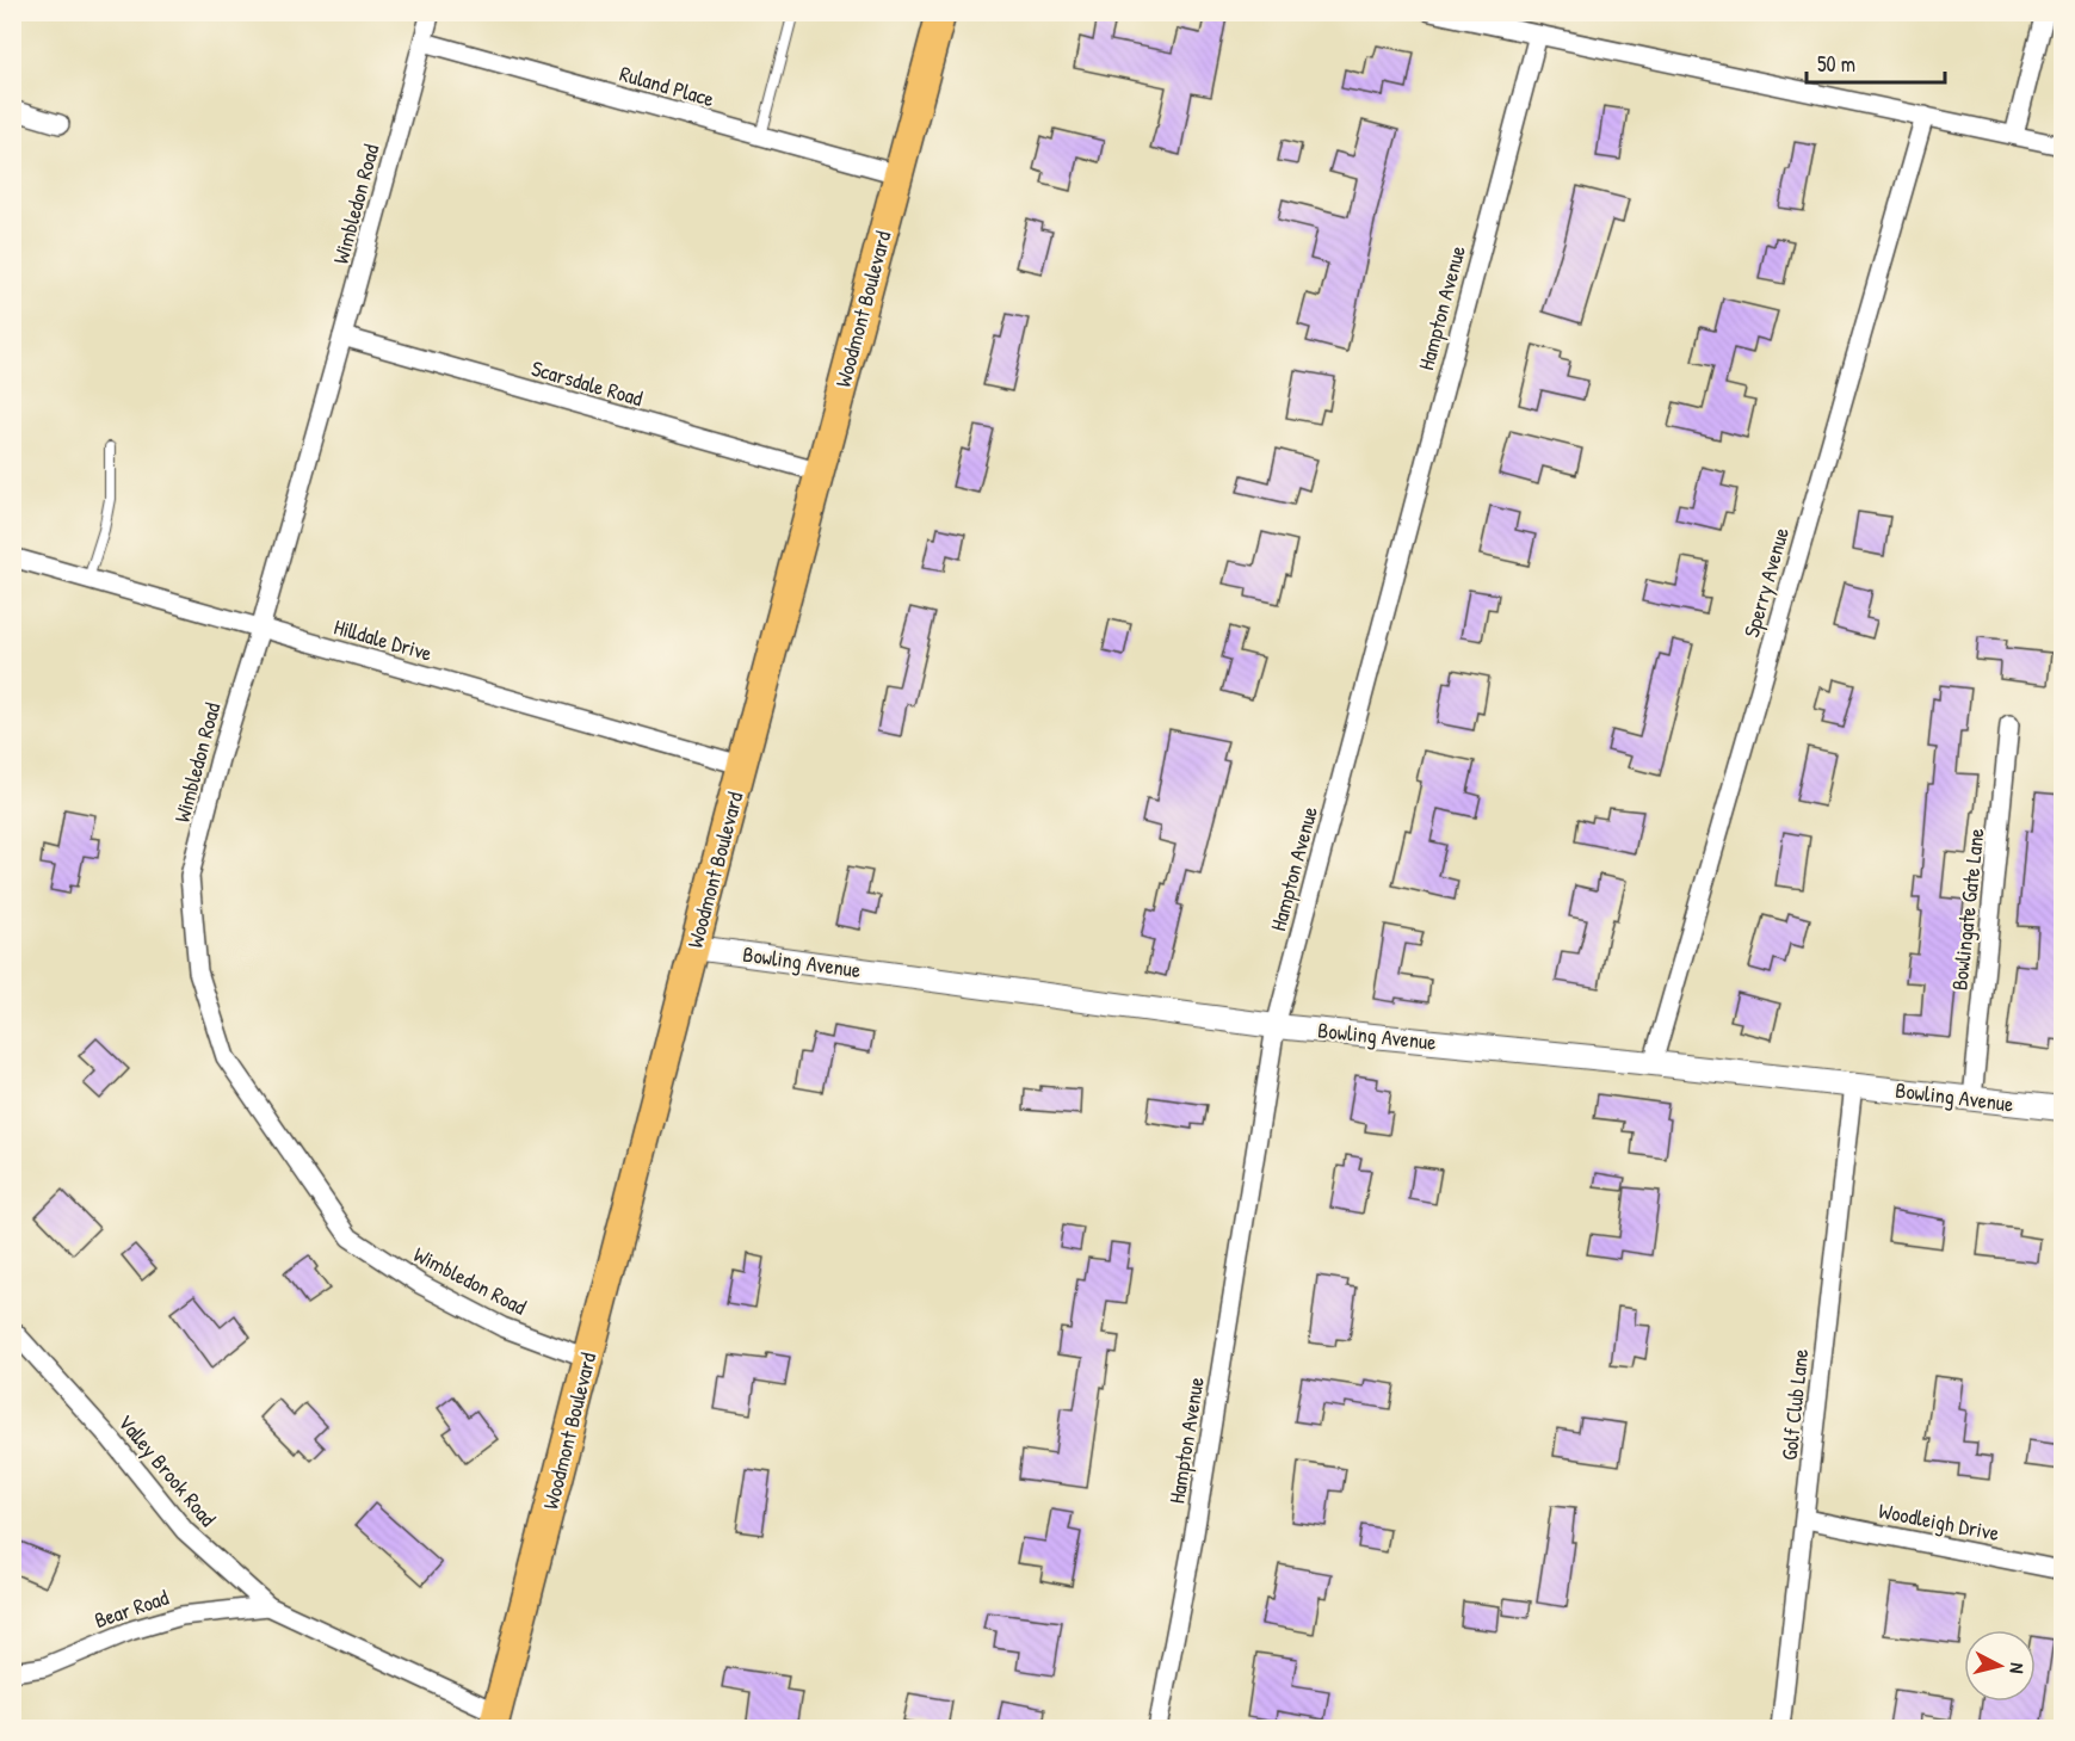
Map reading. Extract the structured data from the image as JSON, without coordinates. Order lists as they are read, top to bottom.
{
  "streets": {
    "main road": ["Woodmont Boulevard"],
    "street": [
      "Ruland Place",
      "Wimbledon Road",
      "Hampton Avenue",
      "Scarsdale Road",
      "Sperry Avenue",
      "Hilldale Drive",
      "Bowlingate Gate Lane",
      "Bowling Avenue",
      "Golf Club Lane",
      "Valley Brook Road",
      "Woodleigh Drive",
      "Bear Road"
    ]
  },
  "crossings": [
    ["Ruland Place", "Wimbledon Road"],
    ["Ruland Place", "Woodmont Boulevard"],
    ["Wimbledon Road", "Woodmont Boulevard"],
    ["Wimbledon Road", "Scarsdale Road"],
    ["Wimbledon Road", "Hilldale Drive"],
    ["Hampton Avenue", "Bowling Avenue"],
    ["Woodmont Boulevard", "Scarsdale Road"],
    ["Woodmont Boulevard", "Hilldale Drive"],
    ["Woodmont Boulevard", "Bowling Avenue"],
    ["Woodmont Boulevard", "Valley Brook Road"],
    ["Sperry Avenue", "Bowling Avenue"],
    ["Bowlingate Gate Lane", "Bowling Avenue"],
    ["Bowling Avenue", "Golf Club Lane"],
    ["Golf Club Lane", "Woodleigh Drive"],
    ["Valley Brook Road", "Bear Road"]
  ],
  "scale_bar": "50 m",
  "north": "right"
}
